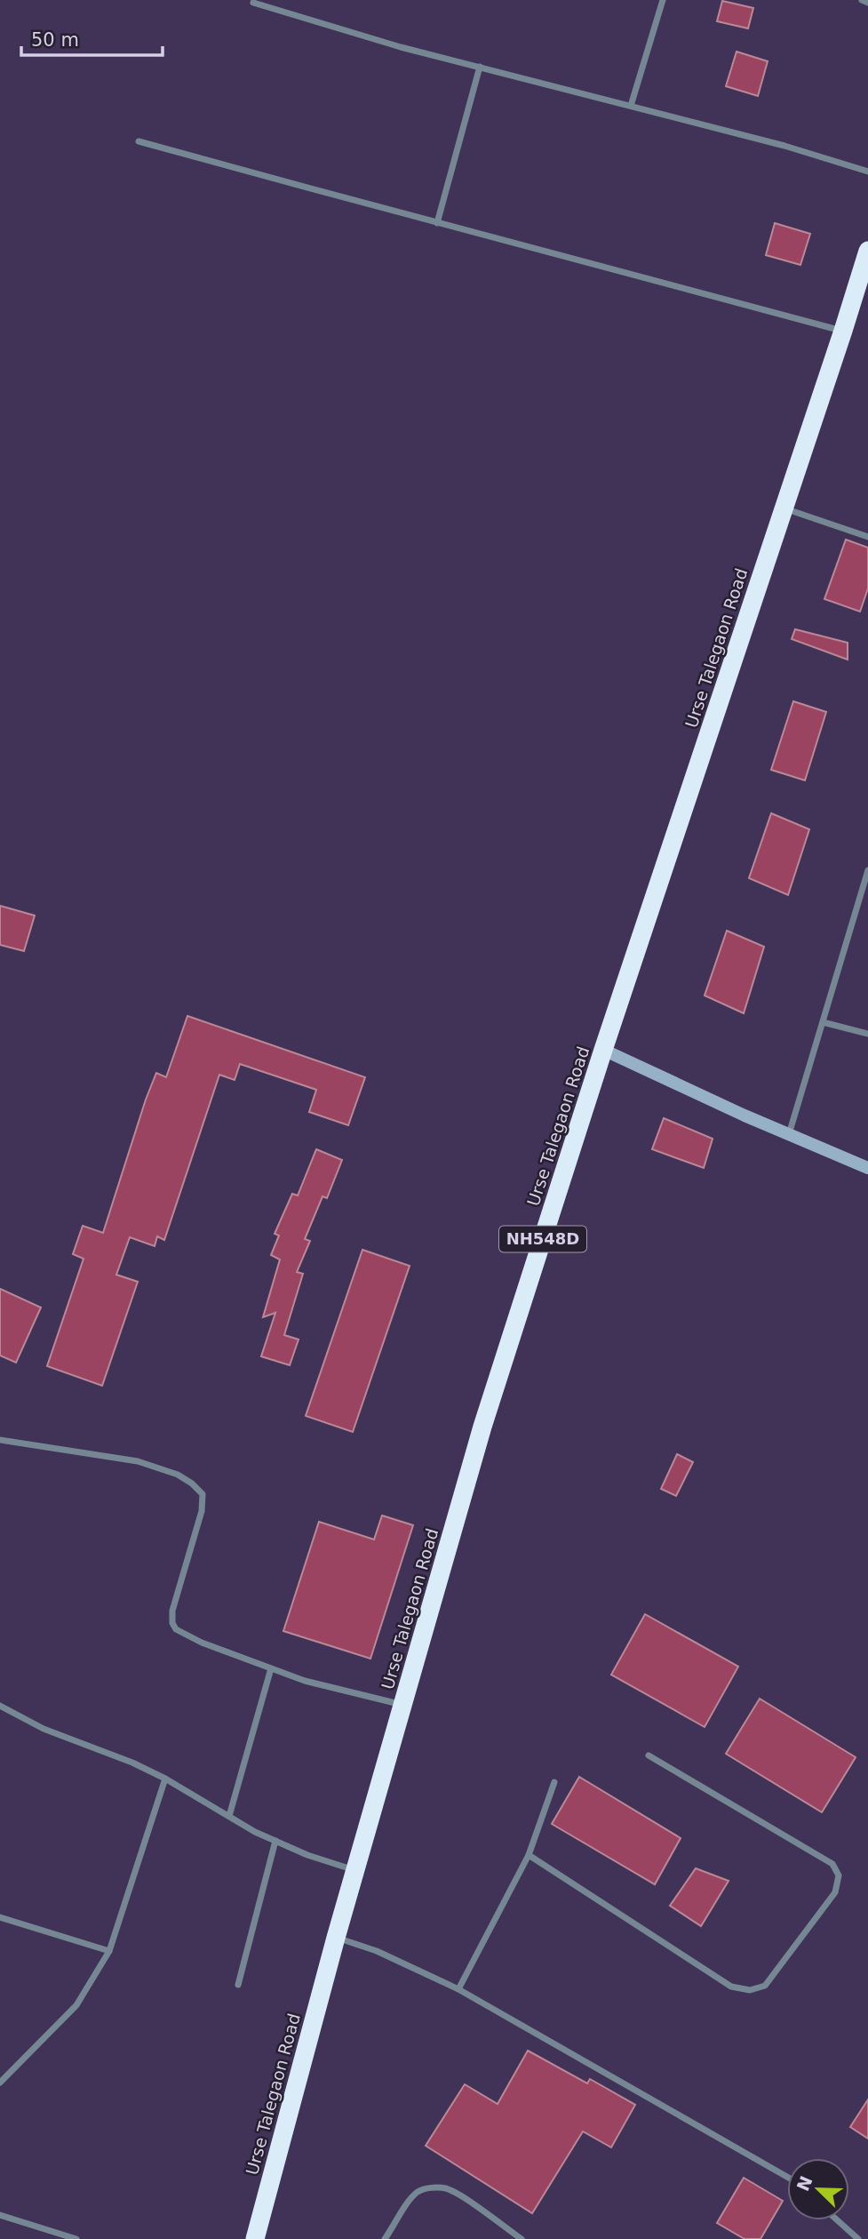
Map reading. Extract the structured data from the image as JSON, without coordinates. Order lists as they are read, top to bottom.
{
  "streets": {
    "highway": ["Urse Talegaon Road", "NH548D"]
  },
  "scale_bar": "50 m",
  "north": "top left"
}
